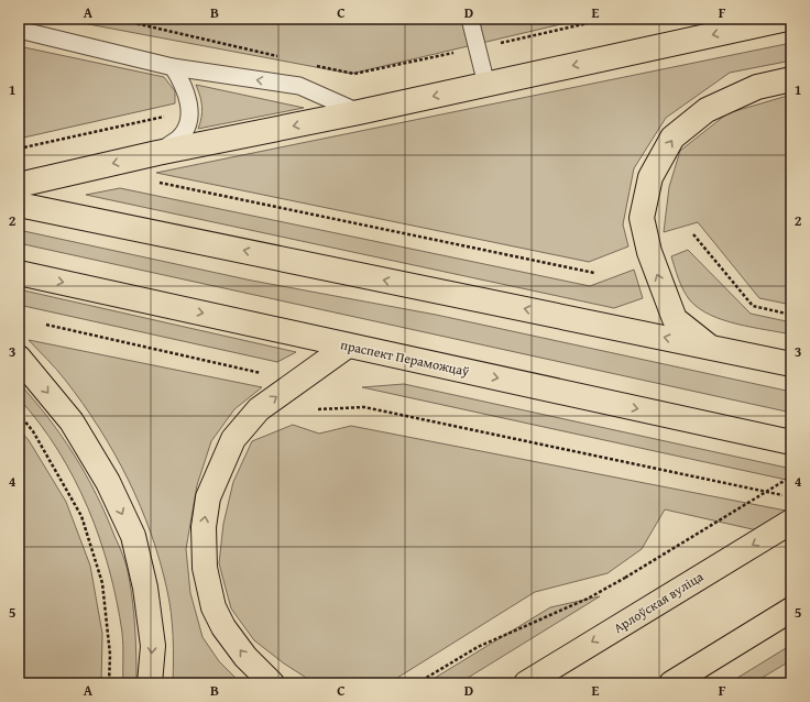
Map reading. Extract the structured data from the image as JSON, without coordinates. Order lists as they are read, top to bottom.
{
  "streets": {
    "main road": ["праспект Пераможцаў", "Арлоўская вуліца"]
  },
  "grid": {
    "columns": [
      "A",
      "B",
      "C",
      "D",
      "E",
      "F"
    ],
    "rows": [
      "1",
      "2",
      "3",
      "4",
      "5"
    ]
  }
}
